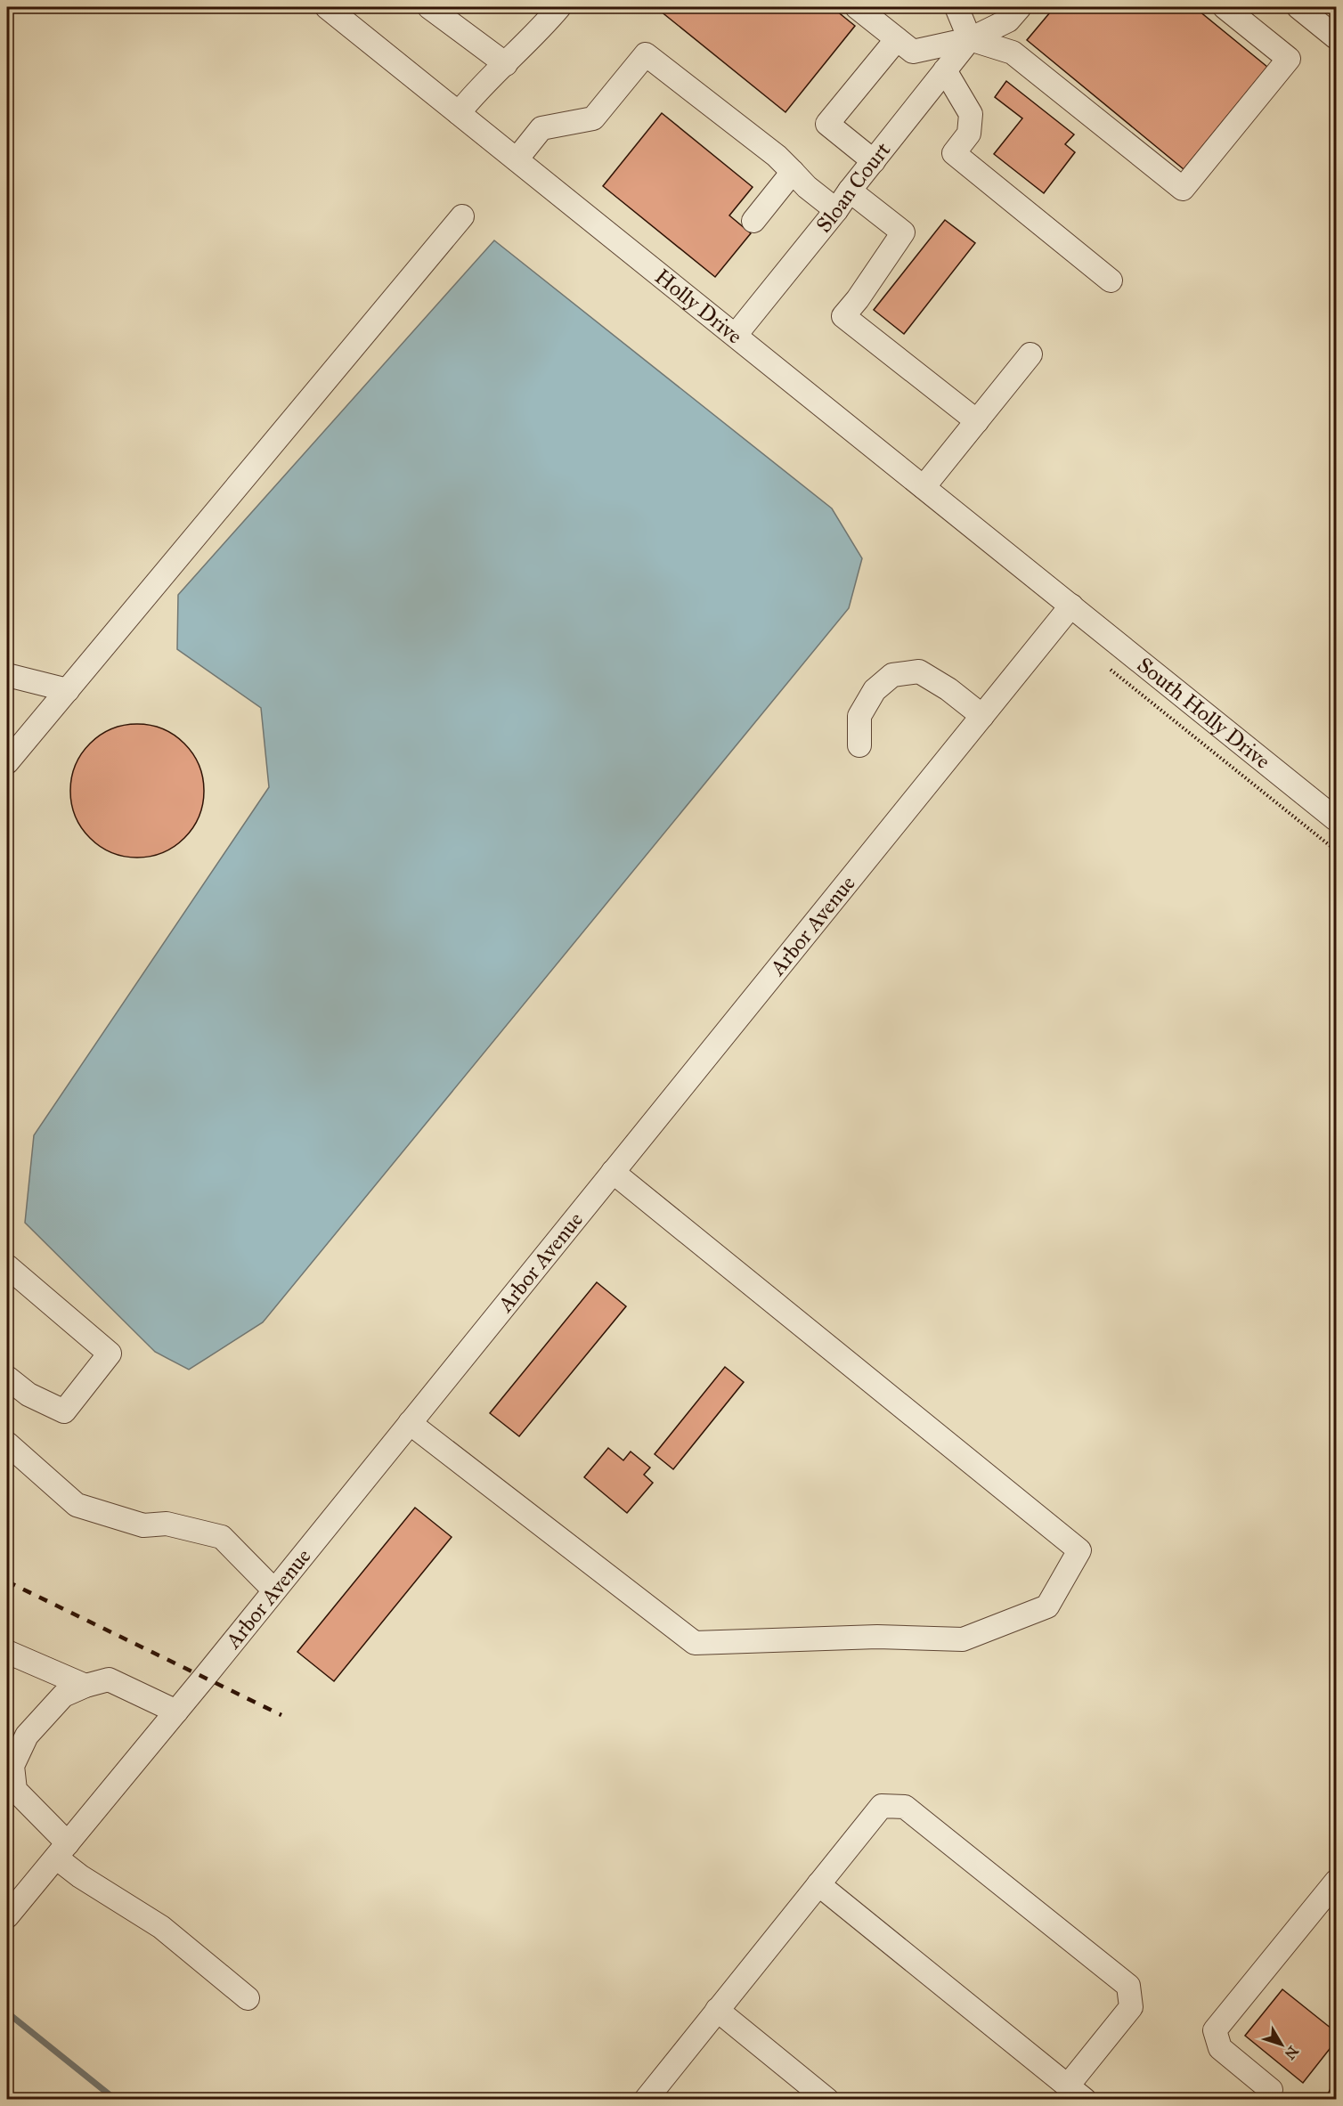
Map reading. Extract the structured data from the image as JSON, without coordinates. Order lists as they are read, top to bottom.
{
  "streets": {
    "street": [
      "Sloan Court",
      "Holly Drive",
      "South Holly Drive",
      "Arbor Avenue"
    ]
  },
  "crossings": [
    ["Sloan Court", "Holly Drive"],
    ["Holly Drive", "South Holly Drive"],
    ["Holly Drive", "Arbor Avenue"],
    ["South Holly Drive", "Arbor Avenue"]
  ],
  "north": "bottom right"
}
